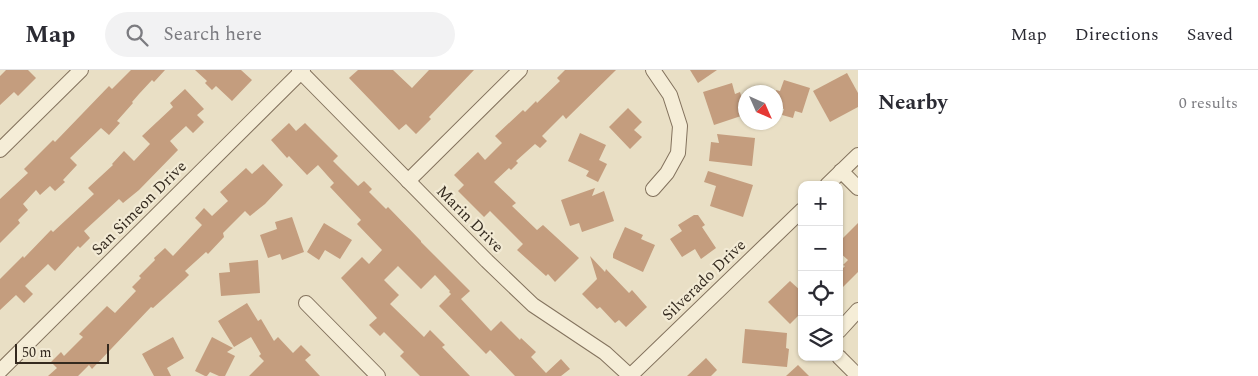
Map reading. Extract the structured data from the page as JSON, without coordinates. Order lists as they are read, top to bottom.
{
  "streets": {
    "street": ["San Simeon Drive", "Marin Drive", "Silverado Drive"]
  },
  "crossings": [
    ["San Simeon Drive", "Marin Drive"],
    ["Marin Drive", "Silverado Drive"]
  ],
  "scale_bar": "50 m",
  "north": "bottom right",
  "page": {
    "header": "Map",
    "search": "Search here",
    "nav": ["Map", "Directions", "Saved"],
    "heading": ["Nearby", "0 results"],
    "map_buttons": ["+", "−"],
    "scale": "50 m"
  }
}
